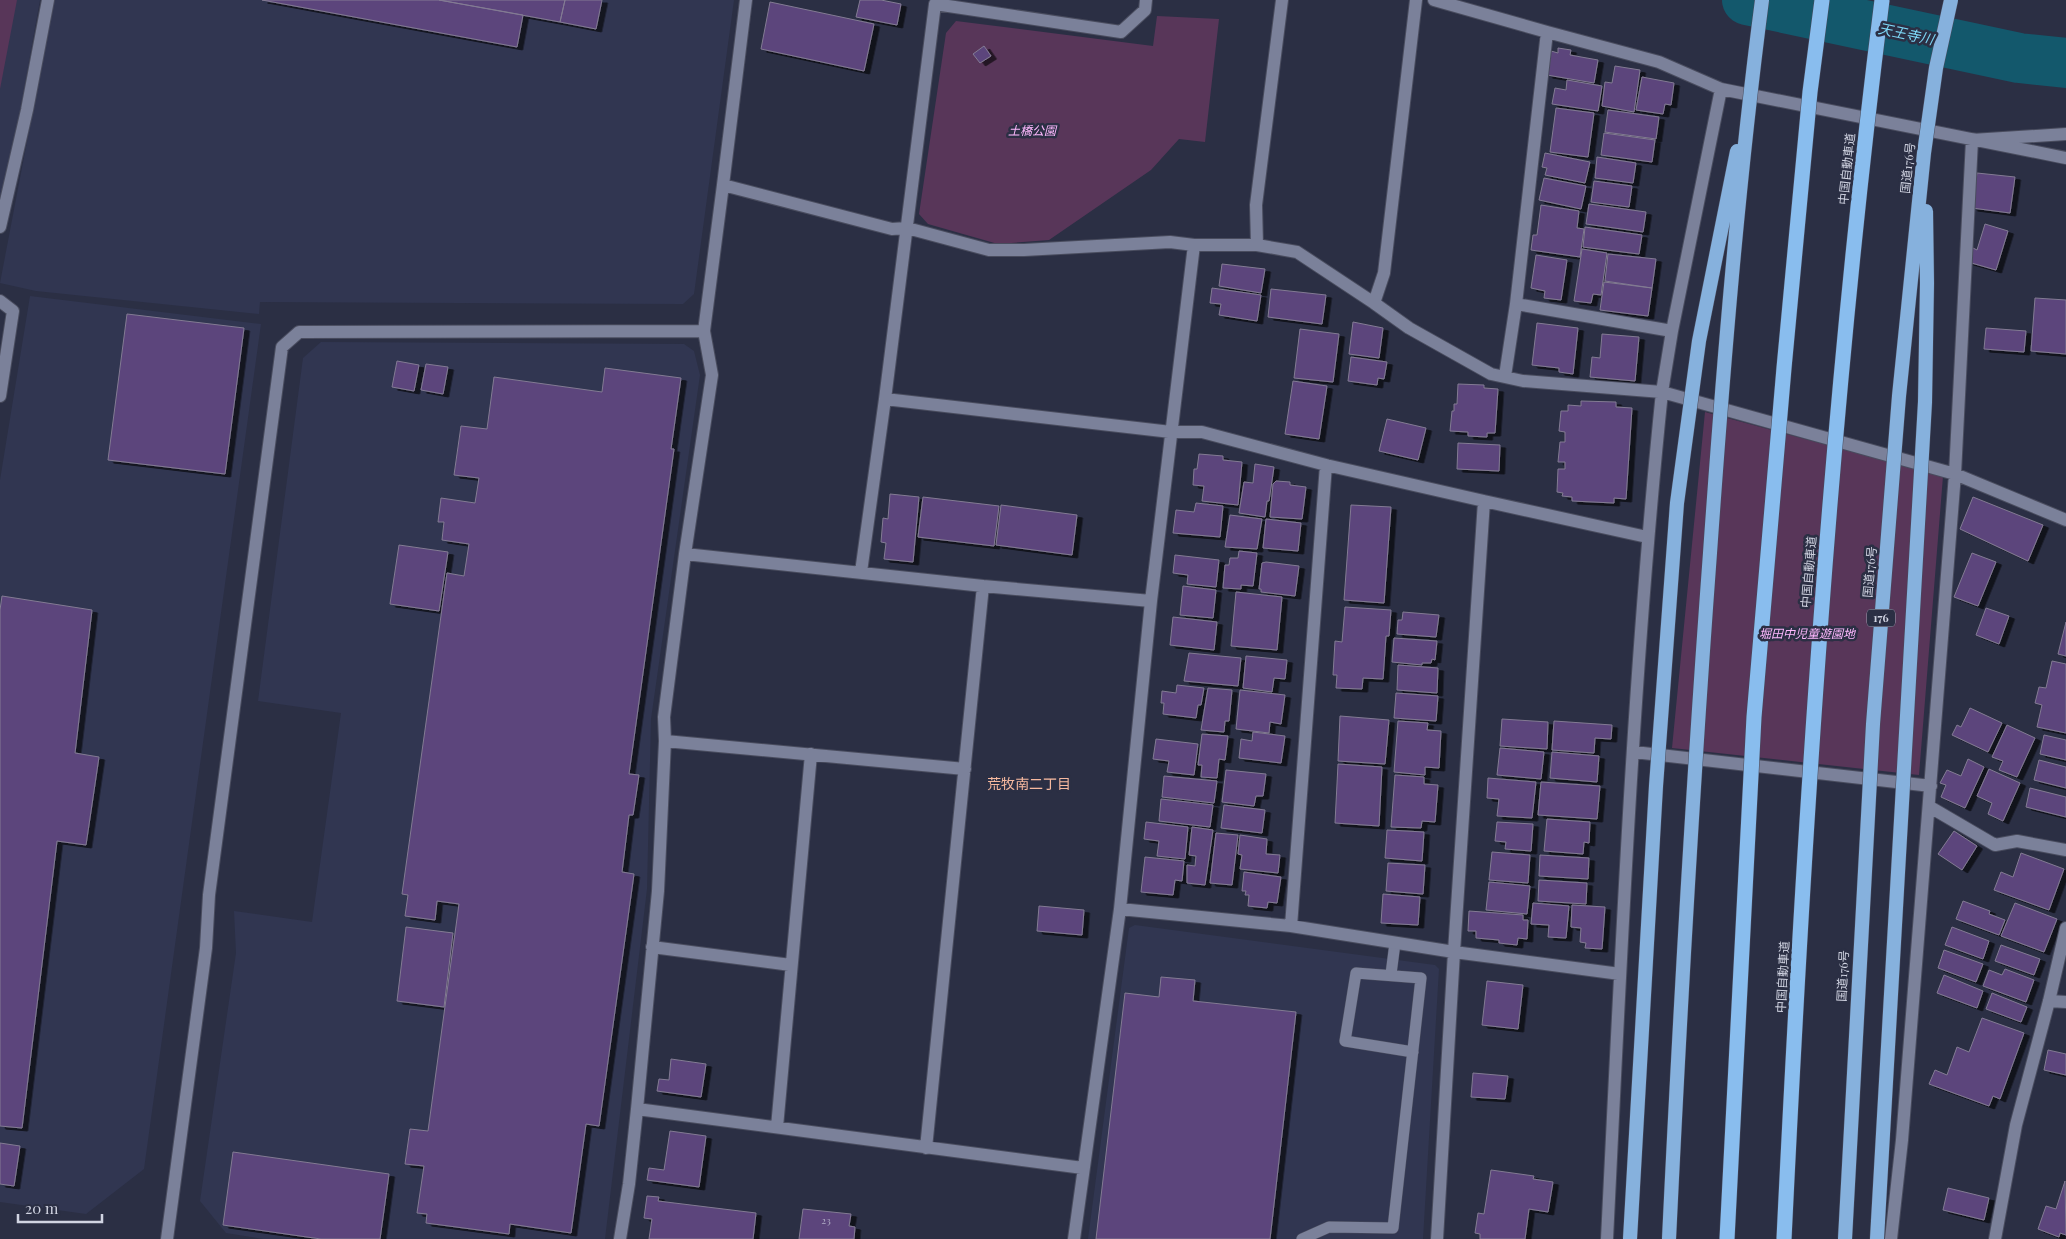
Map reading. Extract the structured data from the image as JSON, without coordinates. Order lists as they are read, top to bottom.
{
  "streets": {
    "highway": ["国道176号", "中国自動車道", "176"]
  },
  "districts": ["荒牧南二丁目"],
  "water": ["天王寺川"],
  "parks": ["土橋公園", "堀田中児童遊園地"],
  "house_numbers": ["23"],
  "scale_bar": "20 m"
}
